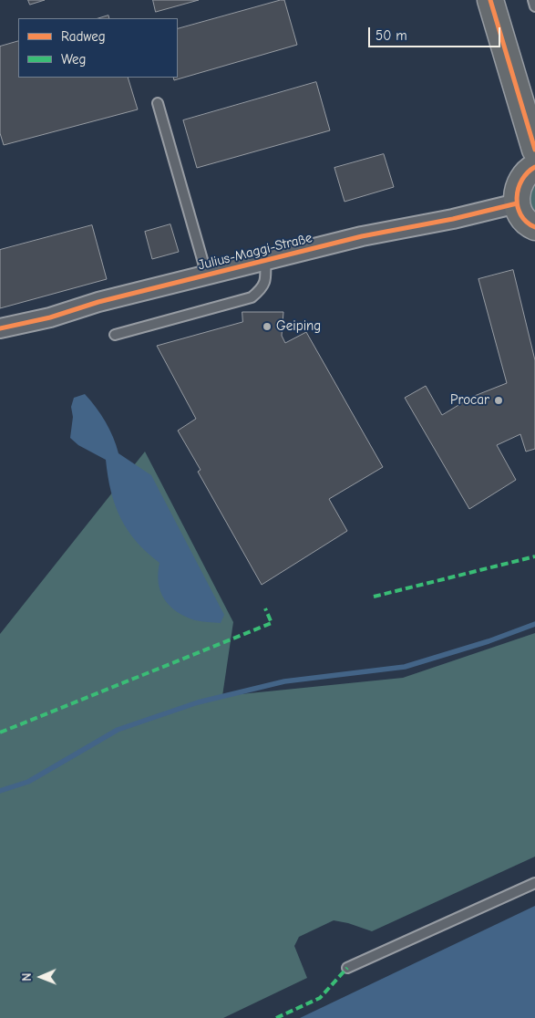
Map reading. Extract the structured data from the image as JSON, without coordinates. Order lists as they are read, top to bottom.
{
  "streets": {
    "street": ["Julius-Maggi-Straße"]
  },
  "places": ["Geiping", "Procar"],
  "legend": ["Radweg", "Weg"],
  "scale_bar": "50 m",
  "north": "left"
}
